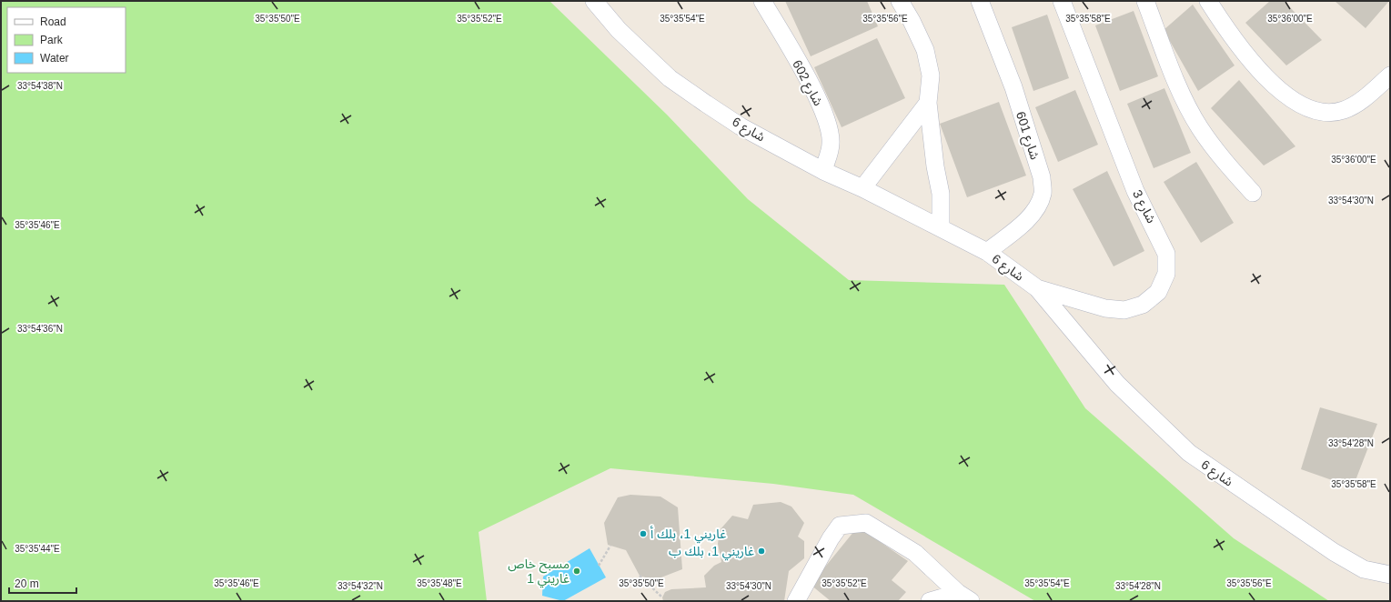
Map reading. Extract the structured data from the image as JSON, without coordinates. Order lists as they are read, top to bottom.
{
  "streets": {
    "street": [
      "شارع 602",
      "شارع 6",
      "شارع 601",
      "شارع 3"
    ]
  },
  "crossings": [
    ["شارع 602", "شارع 6"],
    ["شارع 6", "شارع 601"],
    ["شارع 6", "شارع 3"]
  ],
  "places": ["غاريني 1، بلك أ", "غاريني 1، بلك ب", "مسبح خاص غاريني 1"],
  "legend": ["Road", "Park", "Water"],
  "scale_bar": "20 m",
  "coordinates": [
    "35°36'00\"E",
    "35°35'50\"E",
    "35°35'52\"E",
    "35°35'54\"E",
    "35°35'56\"E",
    "35°35'58\"E",
    "33°54'38\"N",
    "33°54'30\"N",
    "35°35'46\"E",
    "33°54'36\"N",
    "33°54'28\"N",
    "35°35'44\"E",
    "35°35'48\"E",
    "33°54'32\"N"
  ]
}
